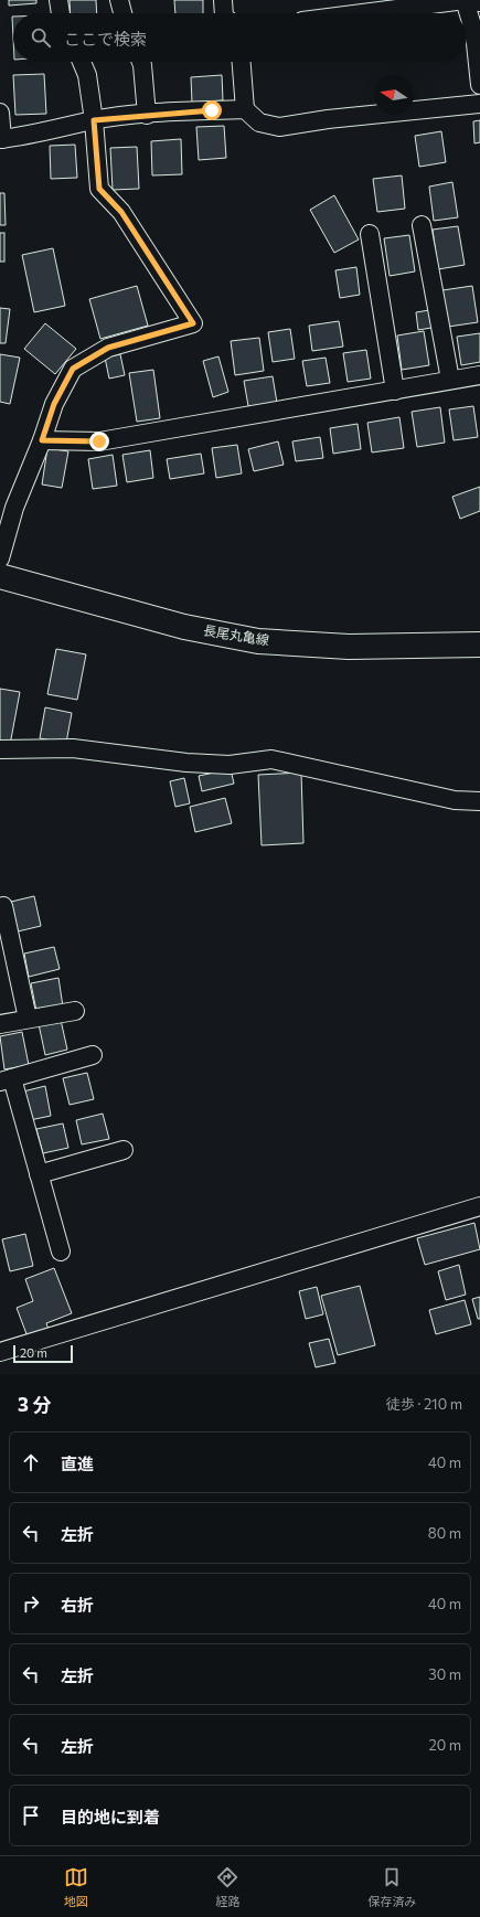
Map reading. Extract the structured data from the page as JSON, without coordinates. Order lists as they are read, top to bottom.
{
  "streets": {
    "main road": ["長尾丸亀線"]
  },
  "scale_bar": "20 m",
  "north": "left",
  "page": {
    "search": "ここで検索",
    "scale": "20 m",
    "heading": ["3 分", "徒歩 · 210 m"],
    "list": [
      ["直進", "40 m"],
      ["左折", "80 m"],
      ["右折", "40 m"],
      ["左折", "30 m"],
      ["左折", "20 m"],
      "目的地に到着"
    ],
    "nav": ["地図", "経路", "保存済み"]
  }
}
